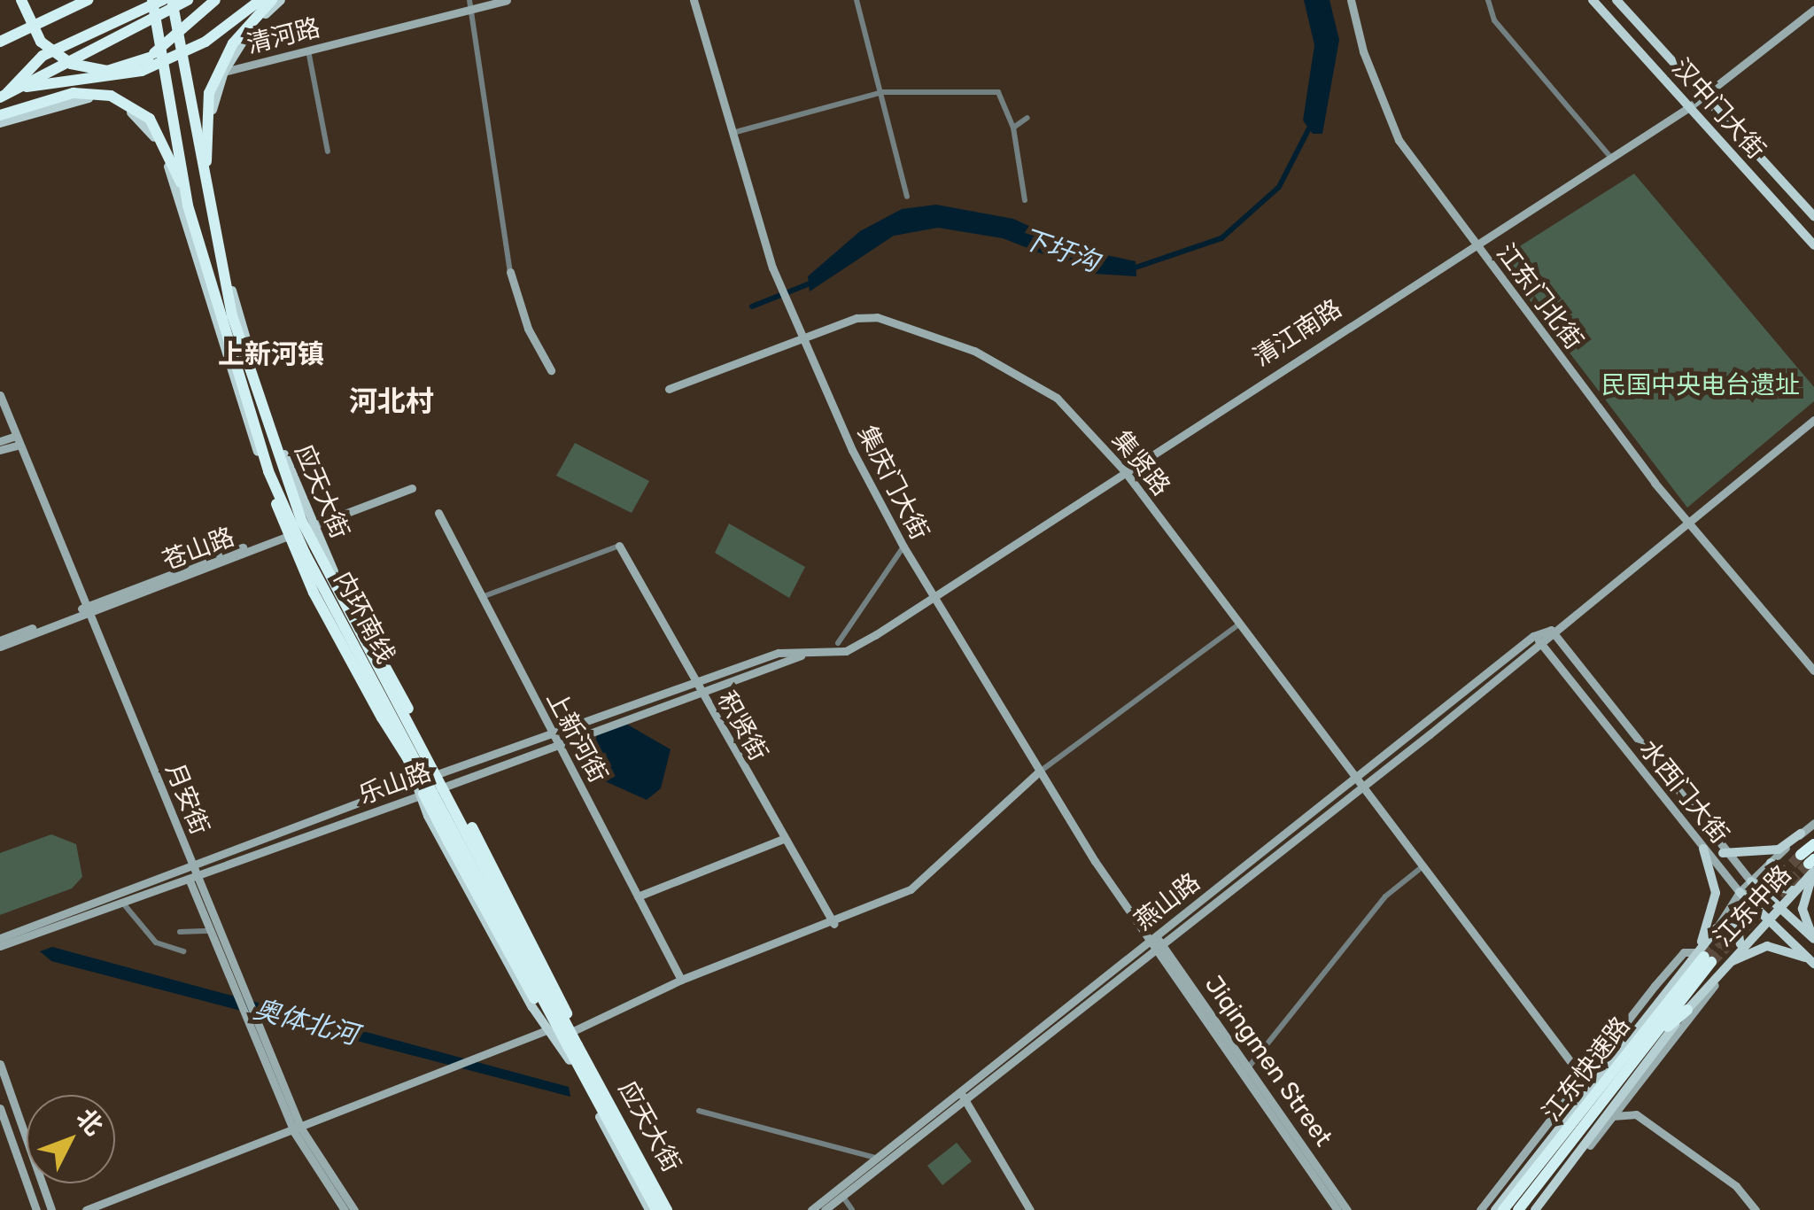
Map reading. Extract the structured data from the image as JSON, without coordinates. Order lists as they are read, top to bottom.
{
  "streets": {
    "highway": ["内环南线", "江东快速路"],
    "main road": [
      "汉中门大街",
      "应天大街",
      "水西门大街",
      "江东中路"
    ],
    "street": [
      "清河路",
      "江东门北街",
      "清江南路",
      "集贤路",
      "集庆门大街",
      "苍山路",
      "积贤街",
      "上新河街",
      "乐山路",
      "月安街",
      "燕山路",
      "Jiqingmen Street"
    ]
  },
  "crossings": [
    ["清河路", "应天大街"],
    ["汉中门大街", "清江南路"],
    ["江东门北街", "清江南路"],
    ["江东门北街", "燕山路"],
    ["清江南路", "集贤路"],
    ["清江南路", "集庆门大街"],
    ["清江南路", "乐山路"],
    ["集贤路", "集庆门大街"],
    ["集贤路", "燕山路"],
    ["集贤路", "江东中路"],
    ["集庆门大街", "乐山路"],
    ["集庆门大街", "燕山路"],
    ["集庆门大街", "Jiqingmen Street"],
    ["应天大街", "苍山路"],
    ["应天大街", "内环南线"],
    ["应天大街", "乐山路"],
    ["苍山路", "月安街"],
    ["积贤街", "乐山路"],
    ["上新河街", "乐山路"],
    ["乐山路", "月安街"],
    ["水西门大街", "燕山路"],
    ["水西门大街", "江东中路"],
    ["燕山路", "Jiqingmen Street"],
    ["江东中路", "江东快速路"]
  ],
  "districts": ["上新河镇", "河北村"],
  "water": ["下圩沟", "奥体北河"],
  "parks": ["民国中央电台遗址"],
  "north": "top right"
}
